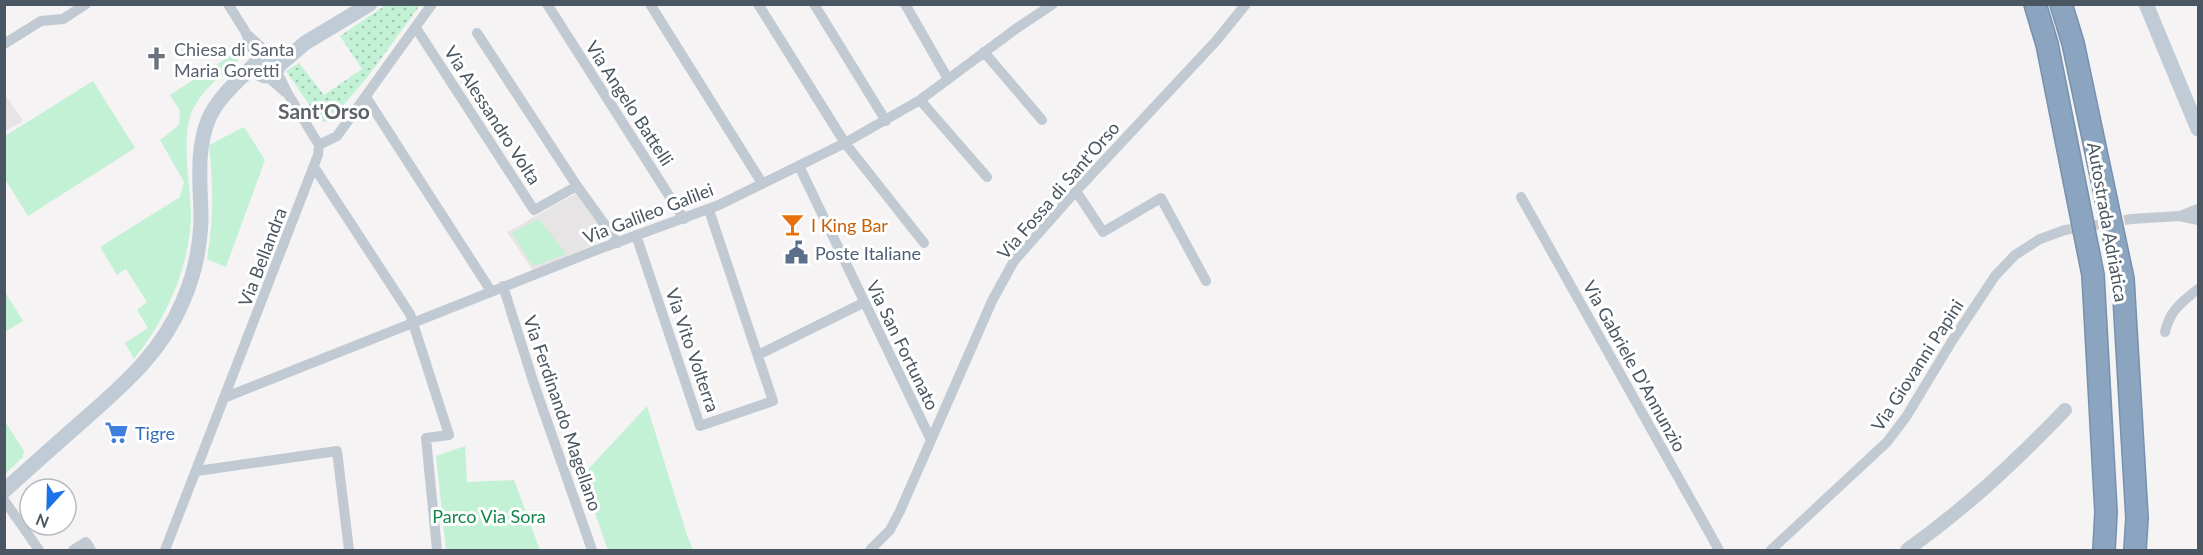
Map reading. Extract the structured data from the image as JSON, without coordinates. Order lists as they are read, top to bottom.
{
  "streets": {
    "highway": ["Autostrada Adriatica"],
    "street": [
      "Via Angelo Battelli",
      "Via Alessandro Volta",
      "Via Fossa di Sant'Orso",
      "Via Galileo Galilei",
      "Via Bellandra",
      "Via San Fortunato",
      "Via Vito Volterra",
      "Via Giovanni Papini",
      "Via Gabriele D'Annunzio",
      "Via Ferdinando Magellano"
    ]
  },
  "crossings": [
    ["Via Angelo Battelli", "Via Galileo Galilei"],
    ["Via Fossa di Sant'Orso", "Via San Fortunato"],
    ["Via Galileo Galilei", "Via Bellandra"],
    ["Via Galileo Galilei", "Via San Fortunato"],
    ["Via Galileo Galilei", "Via Vito Volterra"],
    ["Via Galileo Galilei", "Via Ferdinando Magellano"]
  ],
  "districts": ["Sant'Orso"],
  "parks": ["Parco Via Sora"],
  "places": {
    "church": ["Chiesa di Santa Maria Goretti"],
    "bar": ["I King Bar"],
    "public building": ["Poste Italiane"],
    "supermarket": ["Tigre"]
  },
  "north": "bottom"
}
